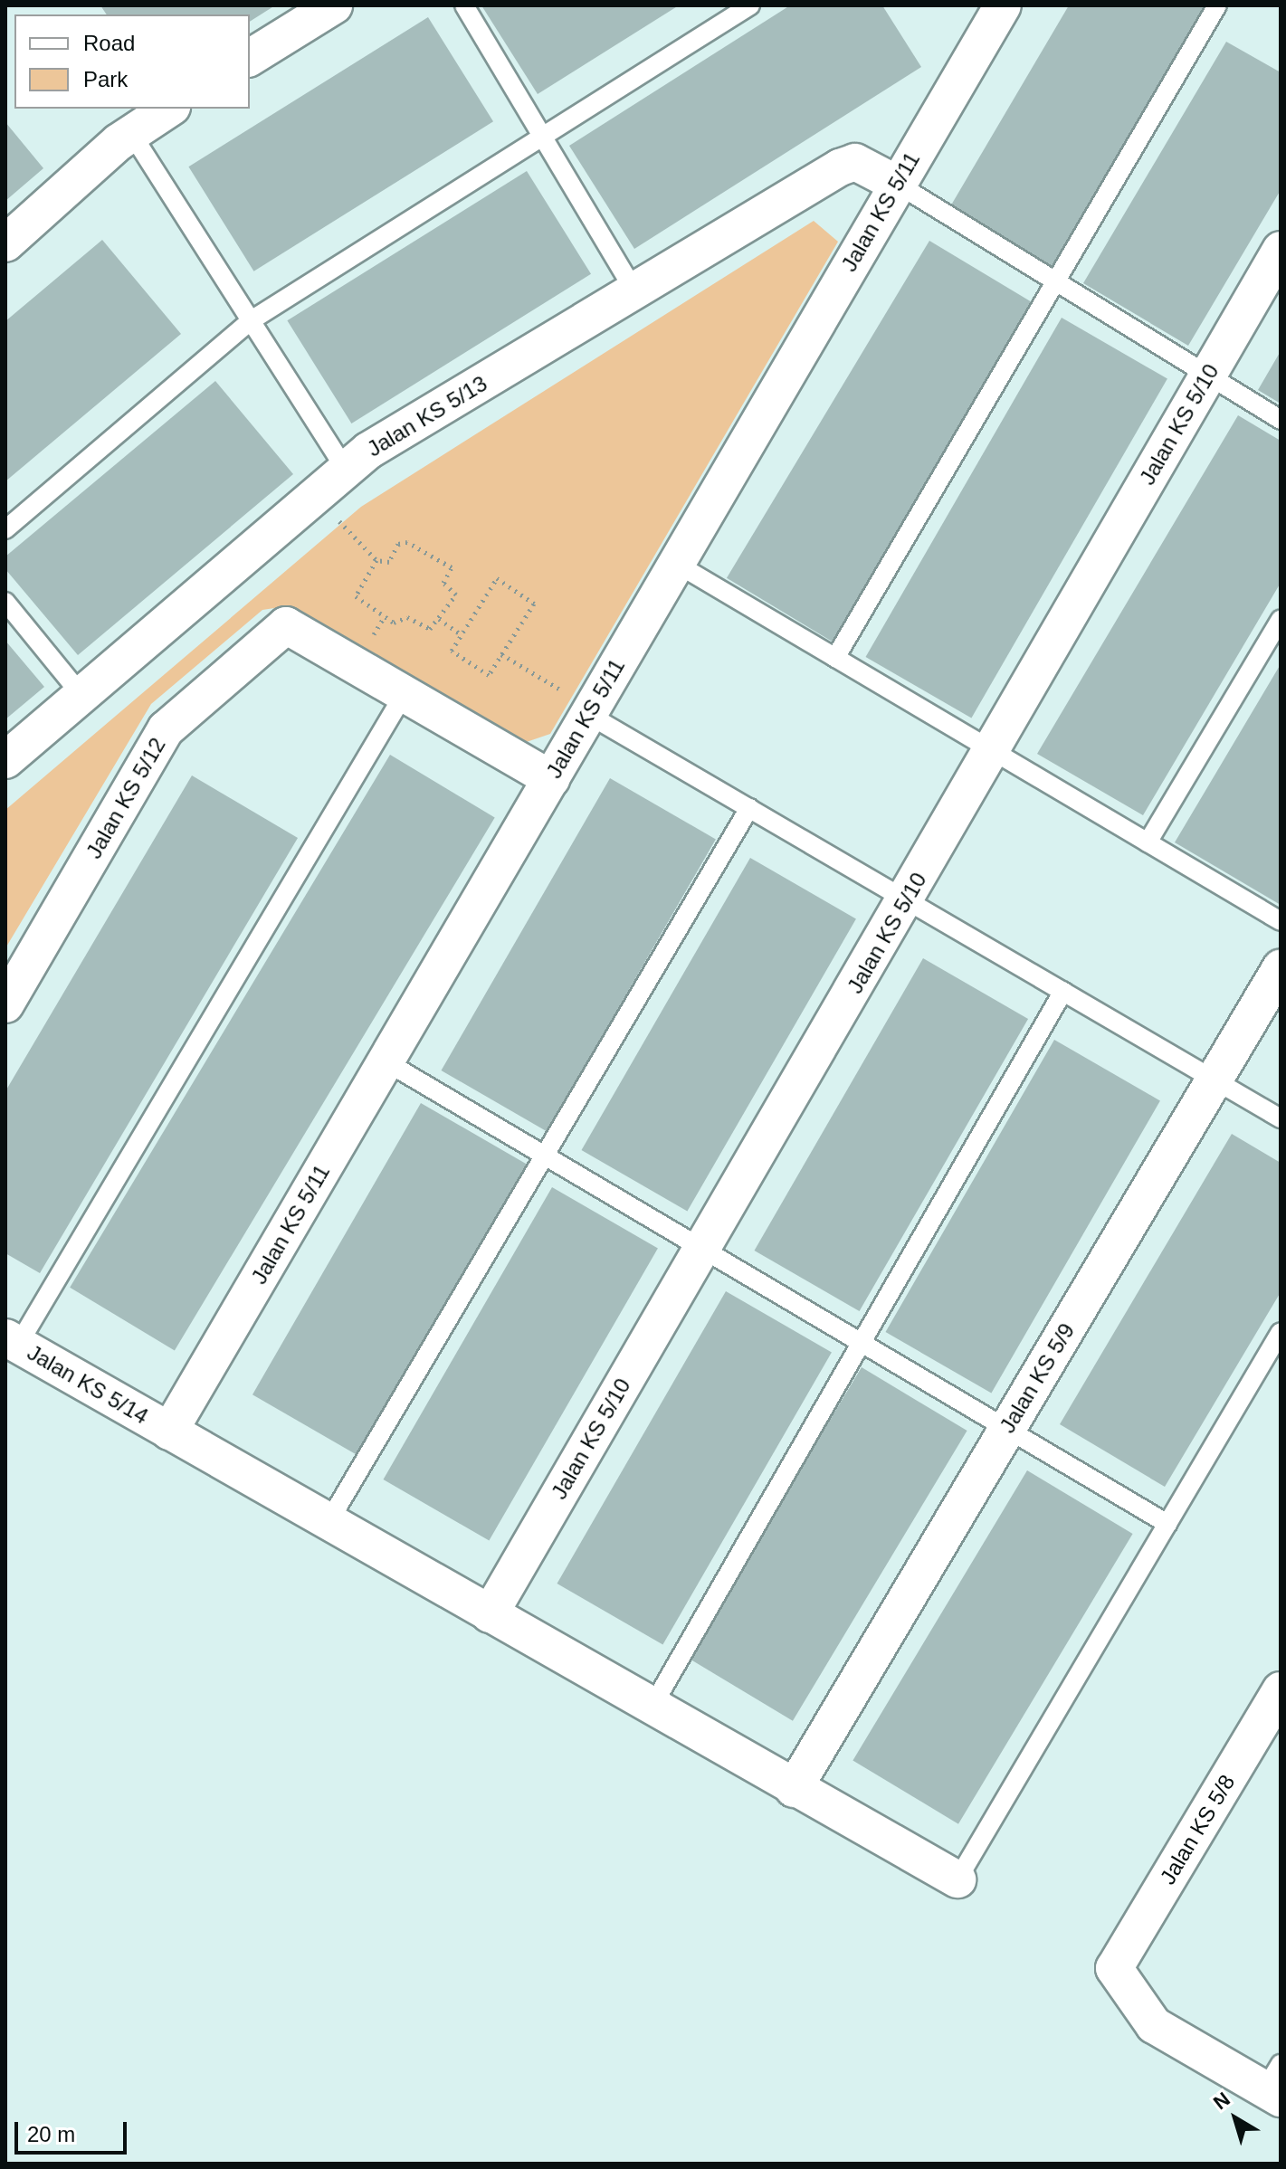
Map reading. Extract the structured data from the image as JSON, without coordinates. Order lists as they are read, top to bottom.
{
  "streets": {
    "street": [
      "Jalan KS 5/11",
      "Jalan KS 5/13",
      "Jalan KS 5/10",
      "Jalan KS 5/12",
      "Jalan KS 5/9",
      "Jalan KS 5/14",
      "Jalan KS 5/8"
    ]
  },
  "crossings": [
    ["Jalan KS 5/11", "Jalan KS 5/13"],
    ["Jalan KS 5/11", "Jalan KS 5/14"],
    ["Jalan KS 5/10", "Jalan KS 5/14"],
    ["Jalan KS 5/9", "Jalan KS 5/14"]
  ],
  "legend": ["Road", "Park"],
  "scale_bar": "20 m",
  "north": "top left"
}
